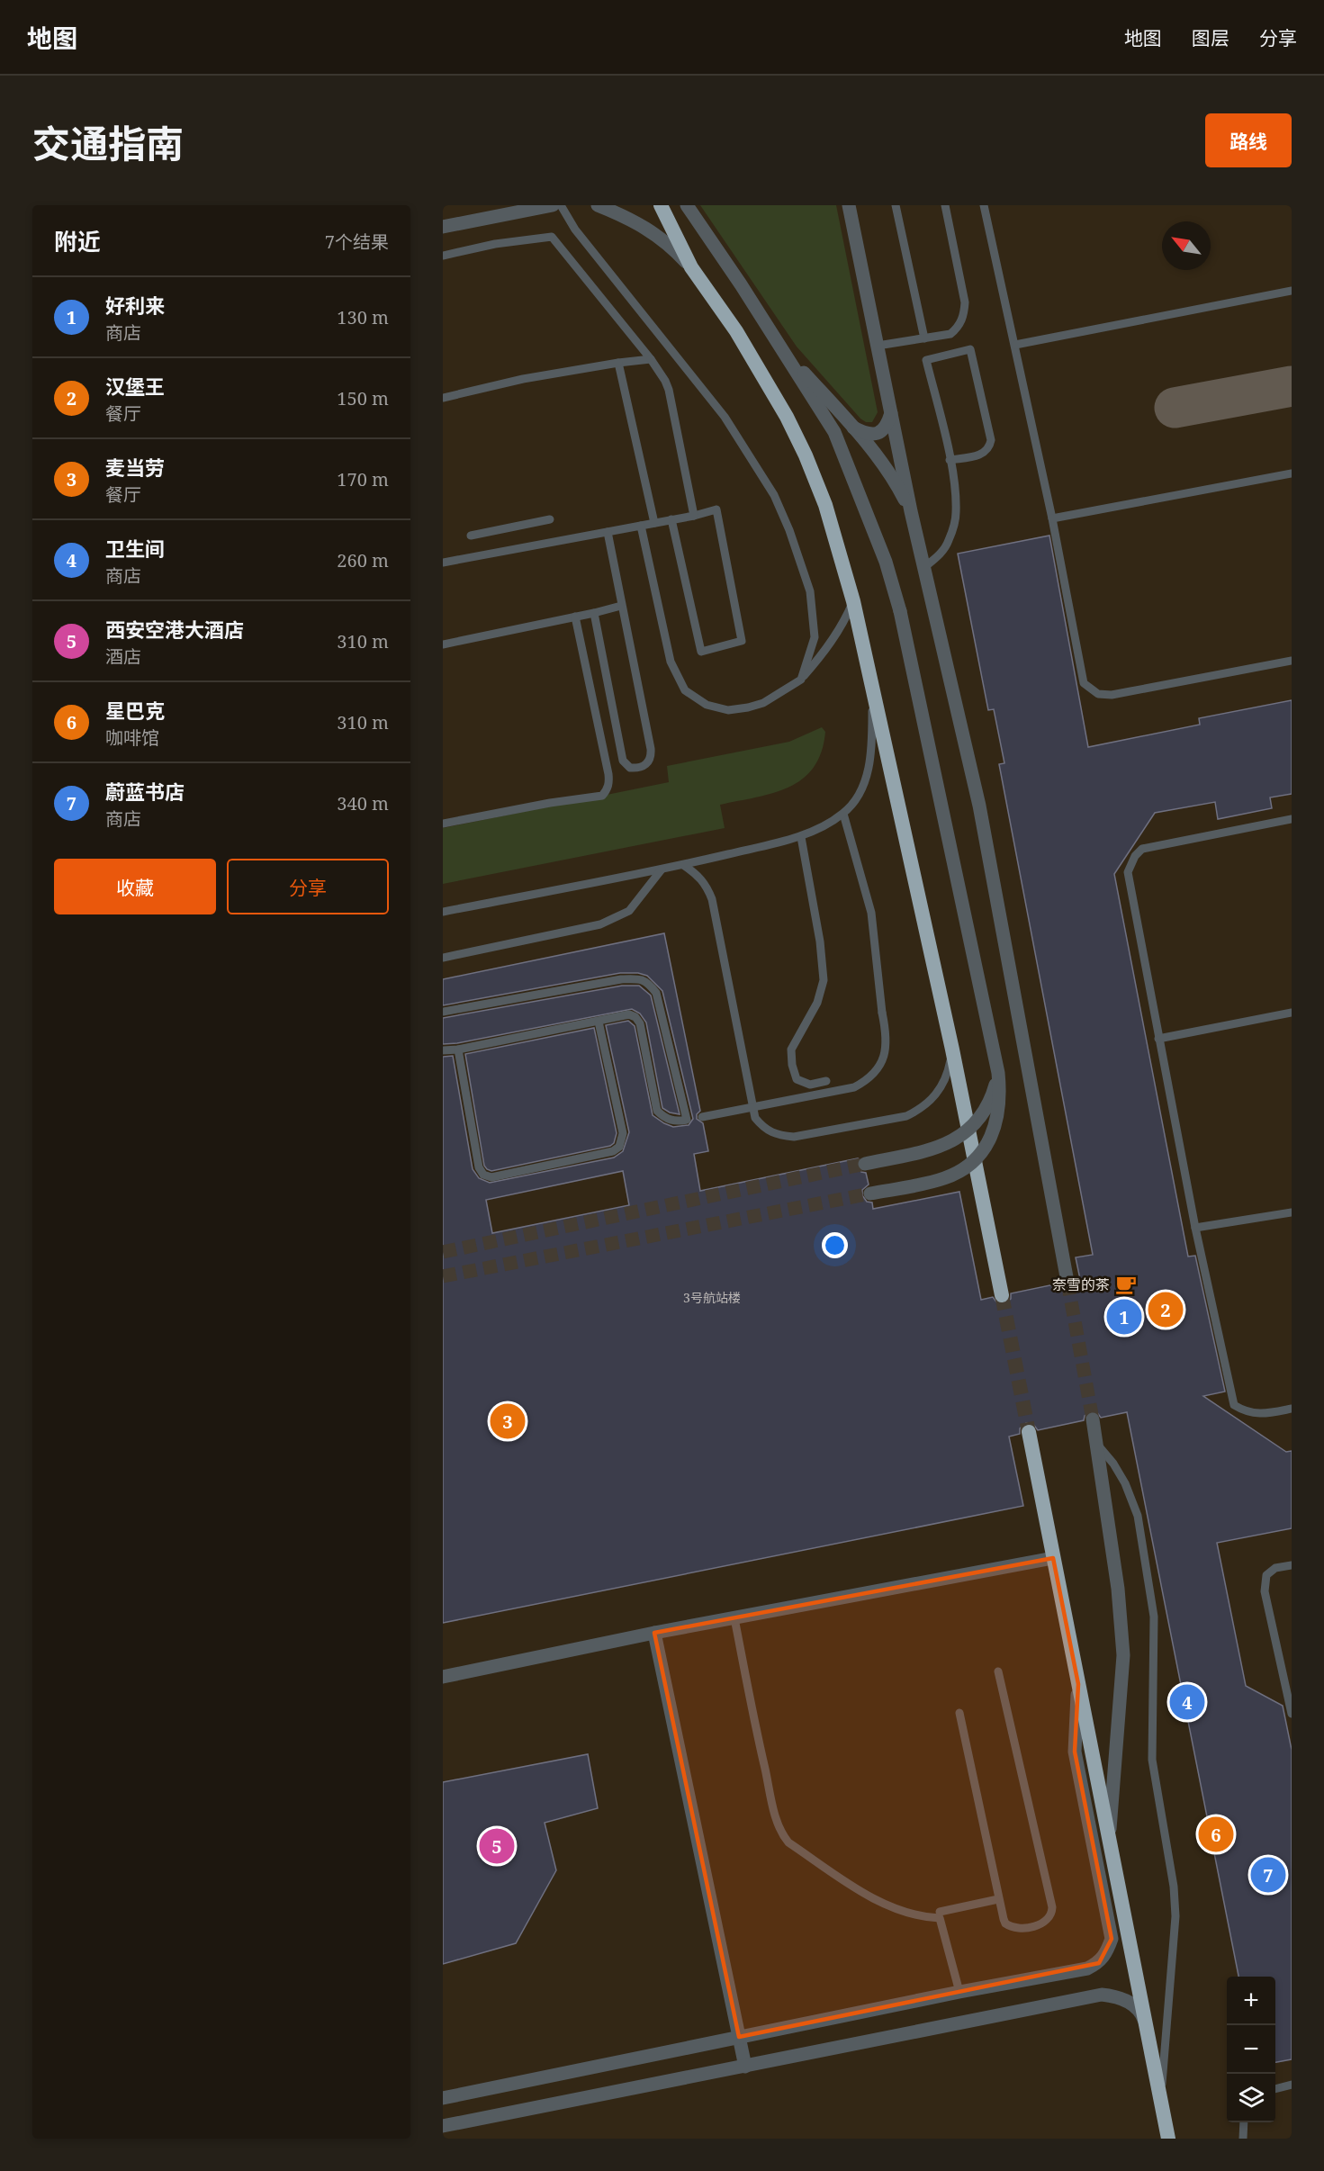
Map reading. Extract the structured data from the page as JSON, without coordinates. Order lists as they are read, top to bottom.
{
  "places": {
    "cafe": ["奈雪的茶"]
  },
  "house_numbers": ["3号航站楼"],
  "north": "top left",
  "page": {
    "header": "地图",
    "nav": ["地图", "图层", "分享"],
    "title": "交通指南",
    "buttons": [
      "路线",
      ["收藏", "分享"]
    ],
    "heading": ["附近", "7个结果"],
    "list": [
      {
        "mark": "1",
        "name": "好利来",
        "note": "商店",
        "value": "130 m"
      },
      {
        "mark": "2",
        "name": "汉堡王",
        "note": "餐厅",
        "value": "150 m"
      },
      {
        "mark": "3",
        "name": "麦当劳",
        "note": "餐厅",
        "value": "170 m"
      },
      {
        "mark": "4",
        "name": "卫生间",
        "note": "商店",
        "value": "260 m"
      },
      {
        "mark": "5",
        "name": "西安空港大酒店",
        "note": "酒店",
        "value": "310 m"
      },
      {
        "mark": "6",
        "name": "星巴克",
        "note": "咖啡馆",
        "value": "310 m"
      },
      {
        "mark": "7",
        "name": "蔚蓝书店",
        "note": "商店",
        "value": "340 m"
      }
    ],
    "pins": [
      "2",
      "1",
      "3",
      "4",
      "6",
      "5",
      "7"
    ],
    "map_buttons": ["+", "−"]
  }
}
